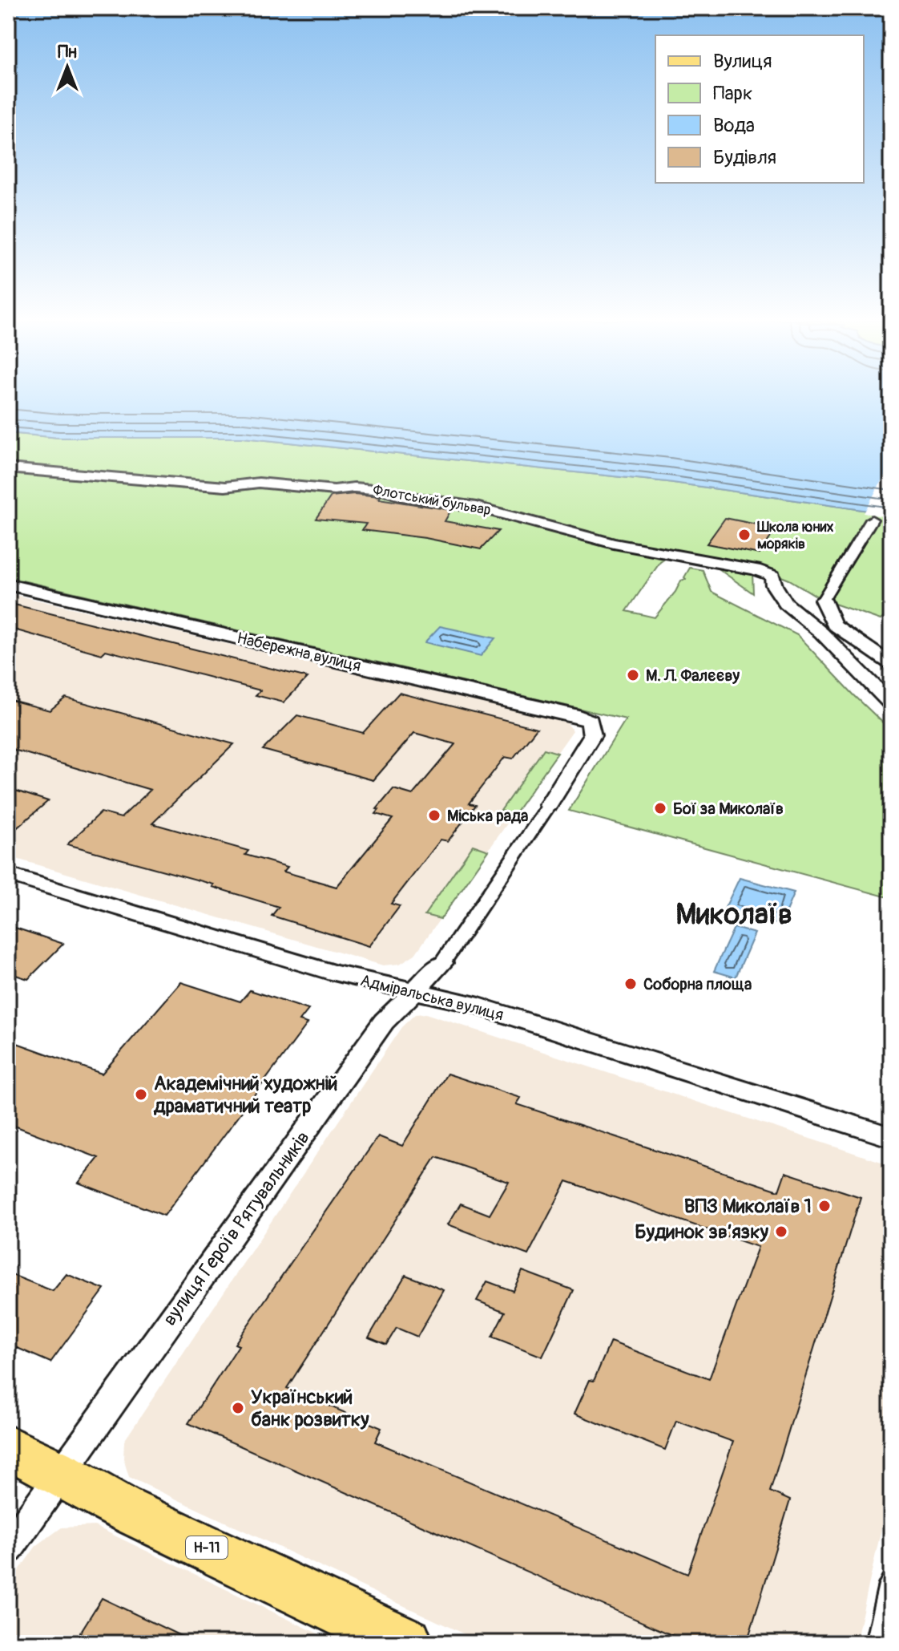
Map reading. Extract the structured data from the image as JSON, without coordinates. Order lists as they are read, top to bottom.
{
  "streets": {
    "main road": ["Н-11"],
    "street": [
      "Флотський бульвар",
      "Набережна вулиця",
      "Адміральська вулиця",
      "вулиця Героїв Рятувальників"
    ]
  },
  "crossings": [
    ["Набережна вулиця", "вулиця Героїв Рятувальників"],
    ["Адміральська вулиця", "вулиця Героїв Рятувальників"],
    ["вулиця Героїв Рятувальників", "Н-11"]
  ],
  "districts": ["Миколаїв"],
  "places": [
    "Школа юних моряків",
    "М. Л. Фалєєву",
    "Бої за Миколаїв",
    "Міська рада",
    "Соборна площа",
    "Академічний художній драматичний театр",
    "ВПЗ Миколаїв 1",
    "Будинок зв’язку",
    "Український банк розвитку"
  ],
  "legend": [
    "Вулиця",
    "Парк",
    "Вода",
    "Будівля"
  ],
  "north": "top"
}
